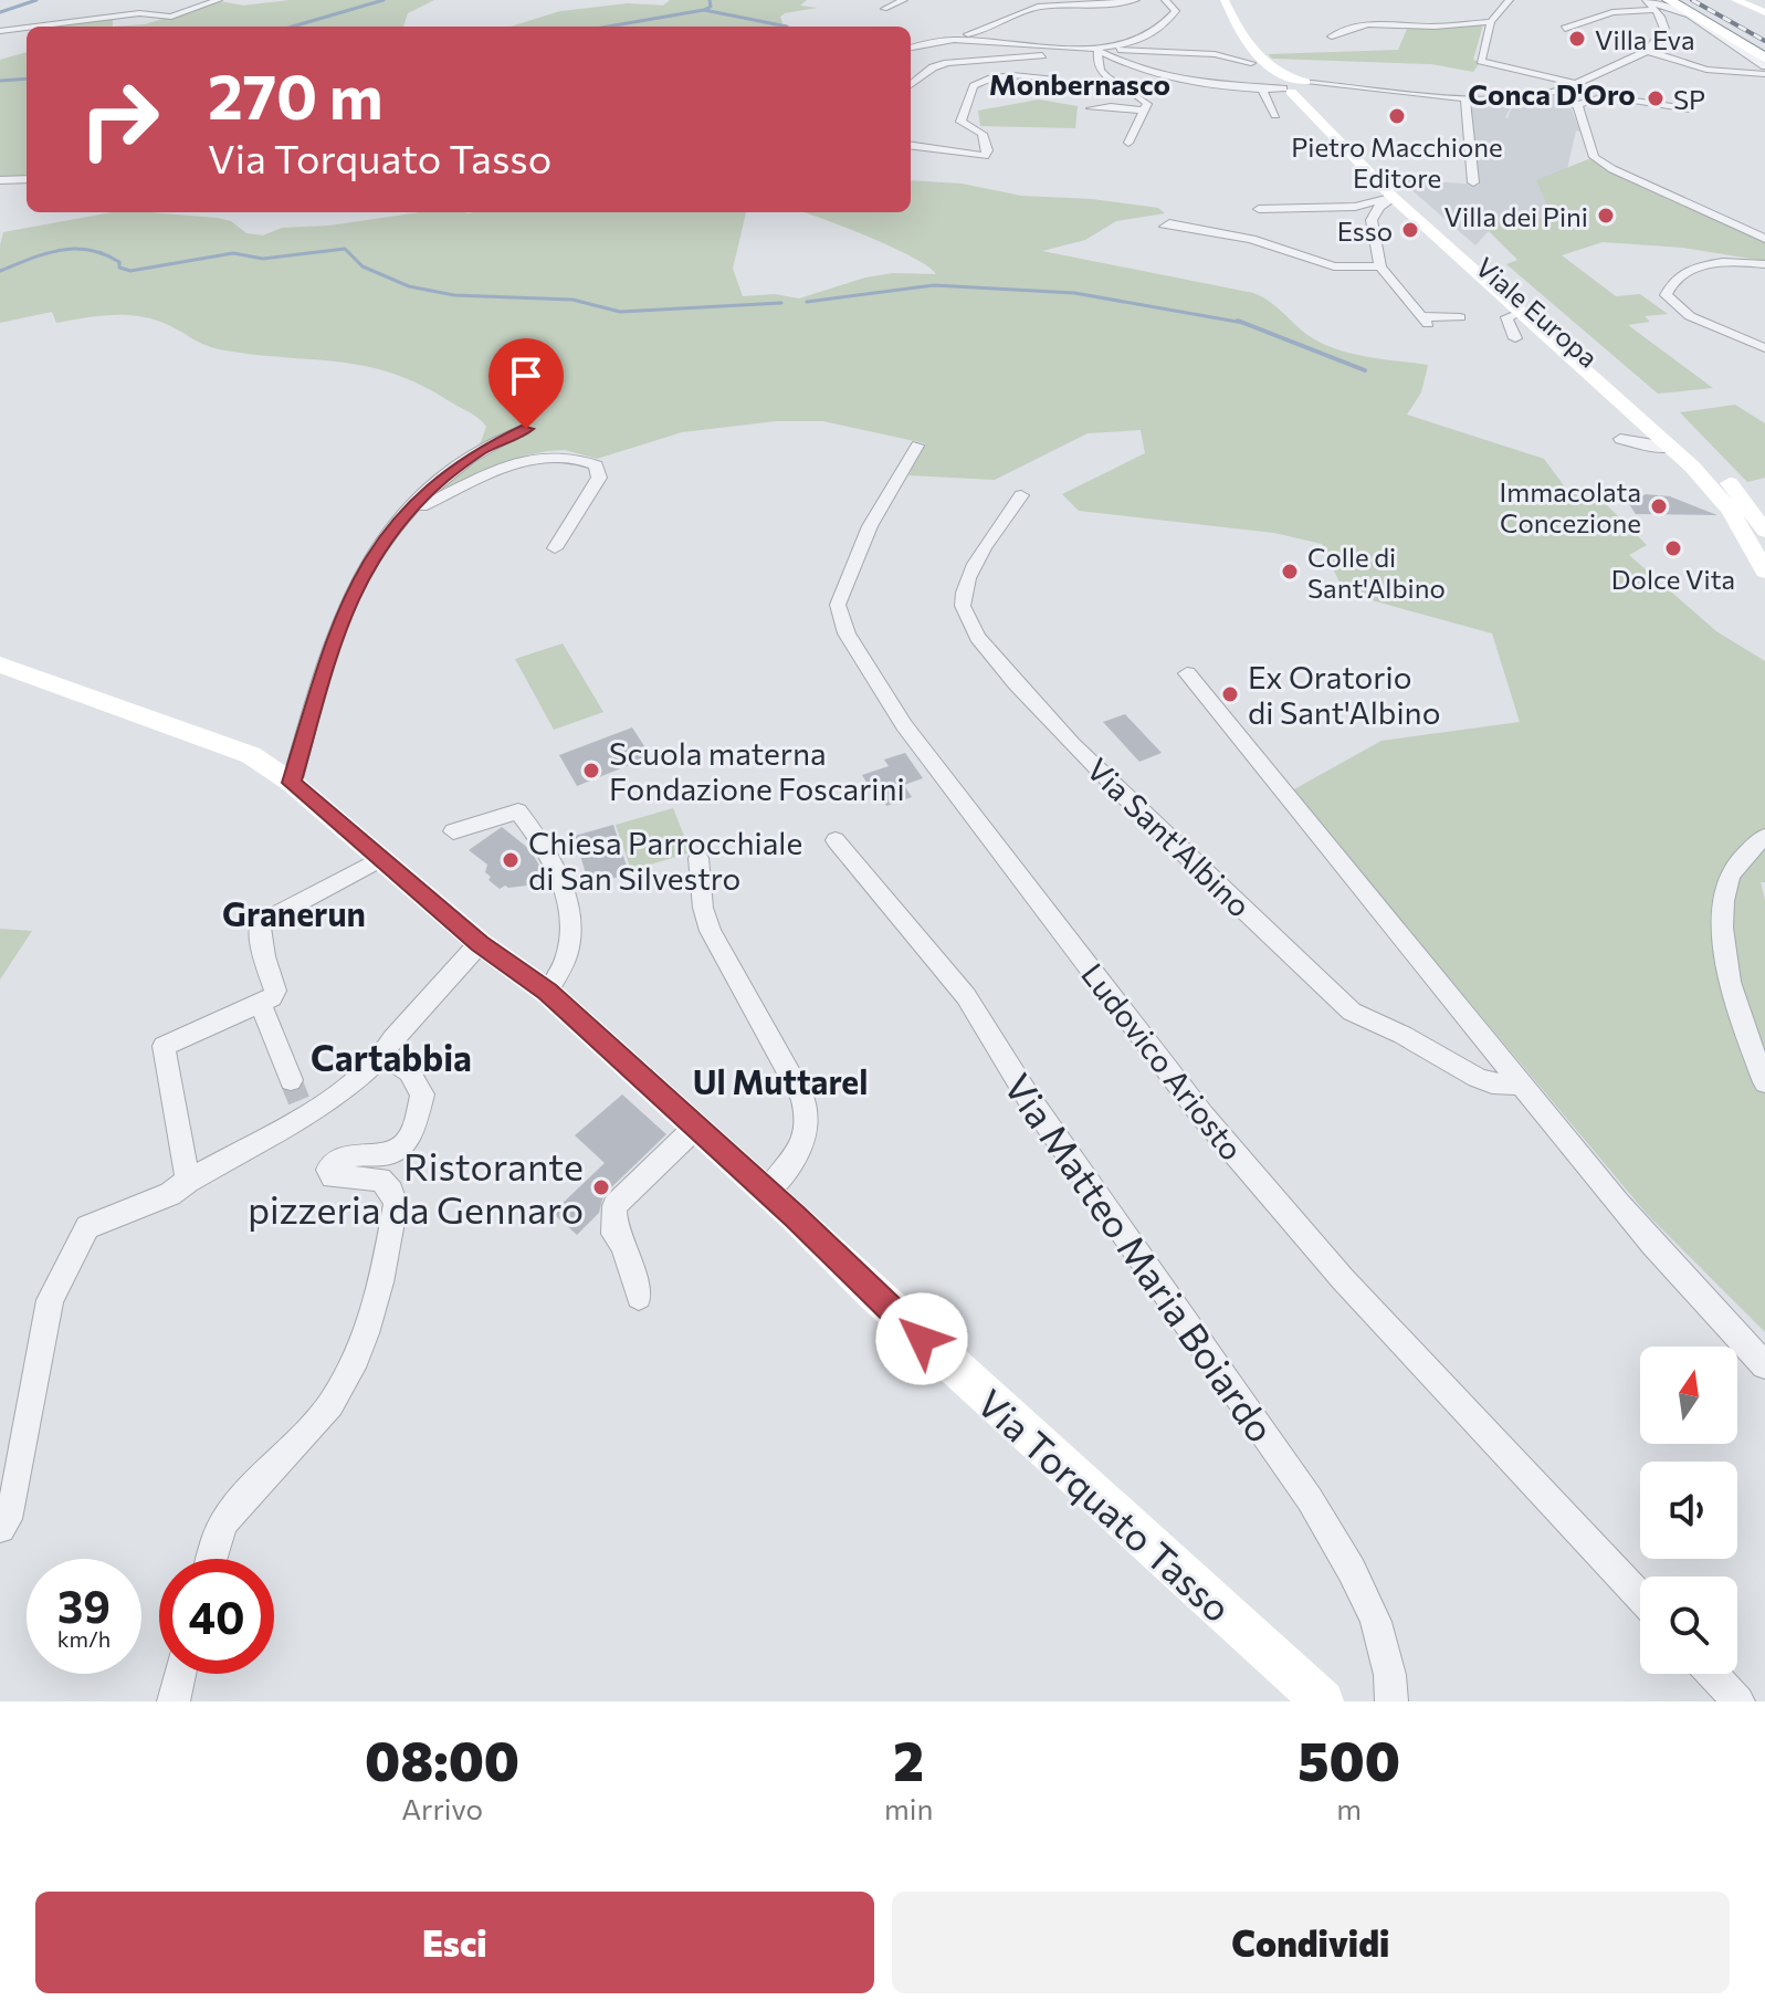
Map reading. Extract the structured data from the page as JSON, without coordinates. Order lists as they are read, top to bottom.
{
  "streets": {
    "street": [
      "Viale Europa",
      "Via Sant'Albino",
      "Ludovico Ariosto",
      "Via Matteo Maria Boiardo",
      "Via Torquato Tasso"
    ]
  },
  "districts": [
    "Monbernasco",
    "Conca D'Oro",
    "Granerun",
    "Cartabbia",
    "Ul Muttarel"
  ],
  "places": [
    "Villa Eva",
    "SP",
    "Pietro Macchione Editore",
    "Villa dei Pini",
    "Esso",
    "Immacolata Concezione",
    "Dolce Vita",
    "Colle di Sant'Albino",
    "Ex Oratorio di Sant'Albino",
    "Scuola materna Fondazione Foscarini",
    "Chiesa Parrocchiale di San Silvestro",
    "Ristorante pizzeria da Gennaro"
  ],
  "north": "top",
  "page": {
    "turn": ["270 m", "Via Torquato Tasso"],
    "speed": "39 km/h",
    "limit": "40",
    "eta": [
      "08:00",
      "Arrivo",
      "2",
      "min",
      "500",
      "m"
    ],
    "buttons": ["Esci", "Condividi"]
  }
}
